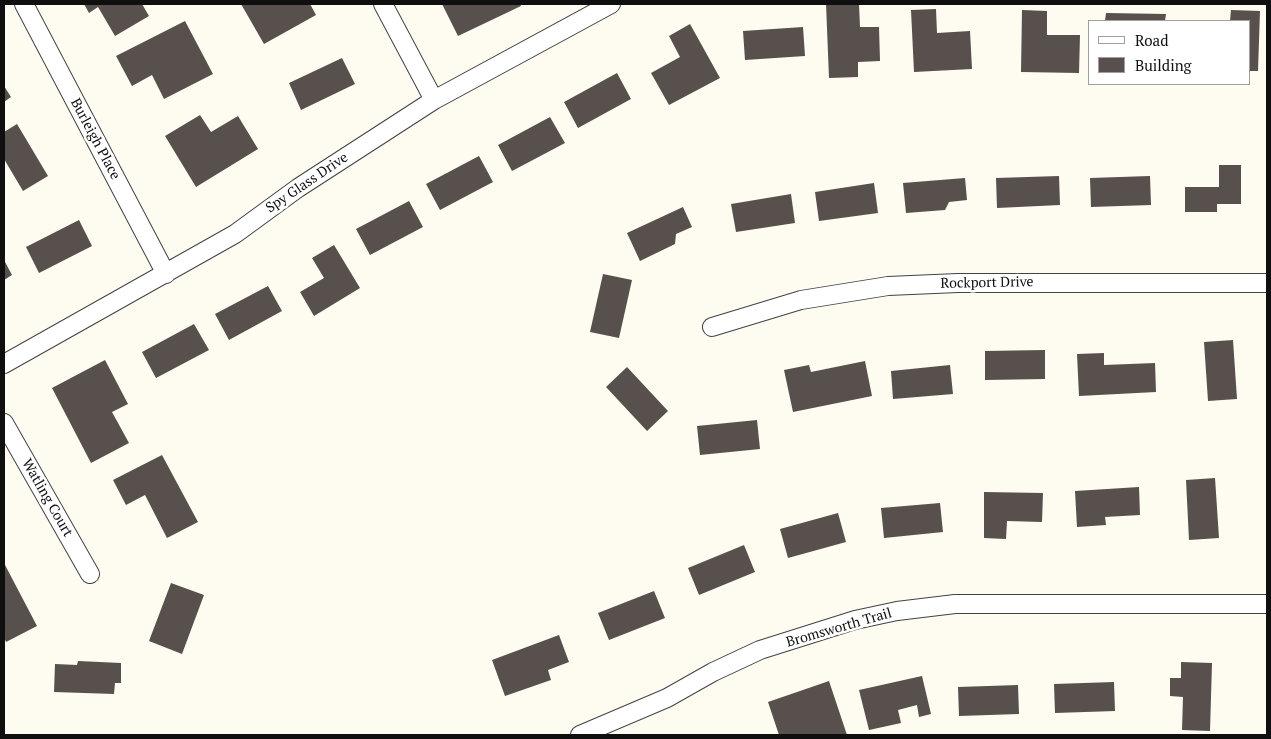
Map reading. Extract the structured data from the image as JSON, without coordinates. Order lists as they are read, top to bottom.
{
  "streets": {
    "street": [
      "Burleigh Place",
      "Spy Glass Drive",
      "Rockport Drive",
      "Watling Court",
      "Bromsworth Trail"
    ]
  },
  "crossings": [
    ["Burleigh Place", "Spy Glass Drive"]
  ],
  "legend": ["Road", "Building"]
}
